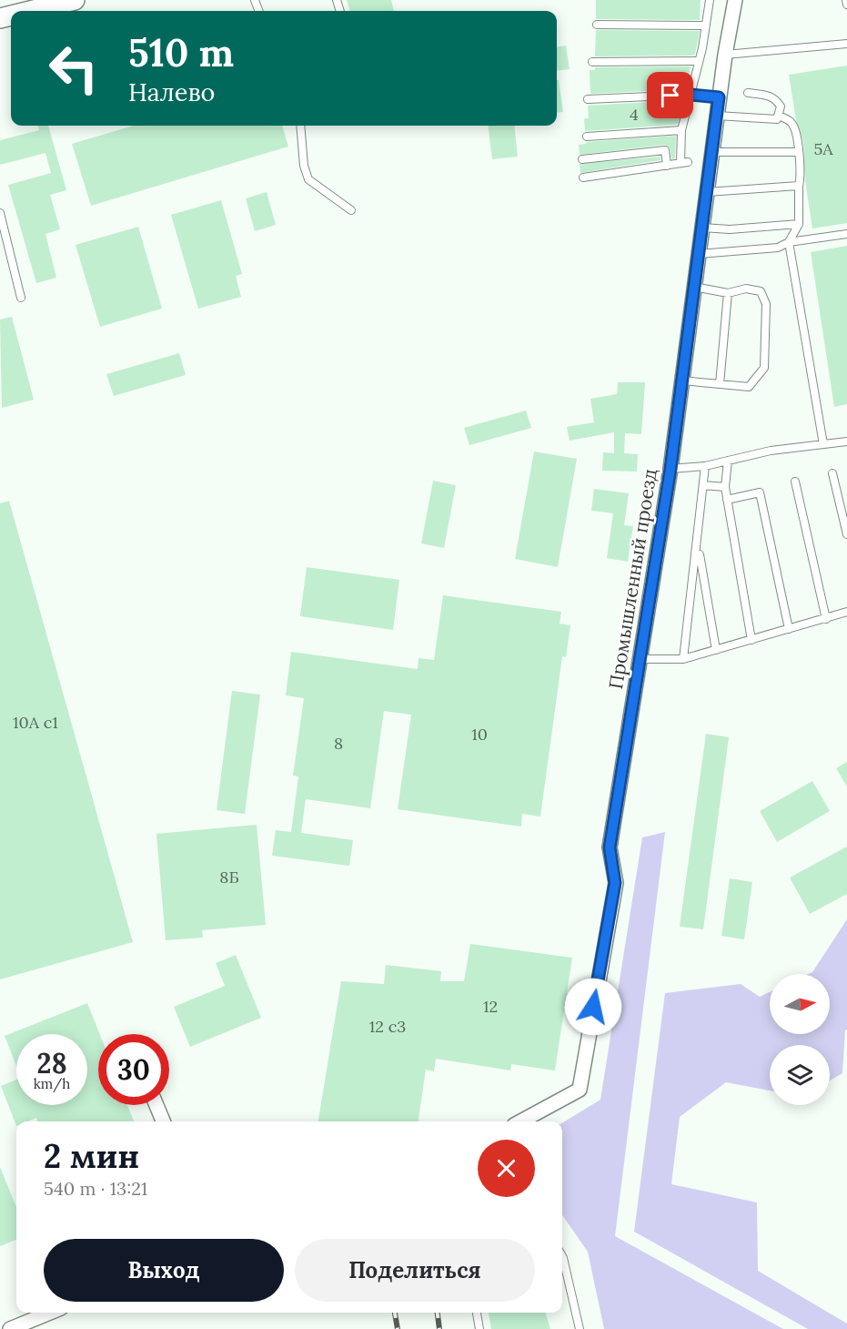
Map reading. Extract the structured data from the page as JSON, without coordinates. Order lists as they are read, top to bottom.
{
  "streets": {
    "street": ["Промышленный проезд"]
  },
  "house_numbers": [
    "4",
    "5А",
    "10А с1",
    "10",
    "8",
    "8Б",
    "12",
    "12 с3"
  ],
  "north": "right",
  "page": {
    "turn": ["510 m", "Налево"],
    "speed": "28 km/h",
    "limit": "30",
    "heading": ["2 мин", "540 m · 13:21"],
    "buttons": ["Выход", "Поделиться"]
  }
}
